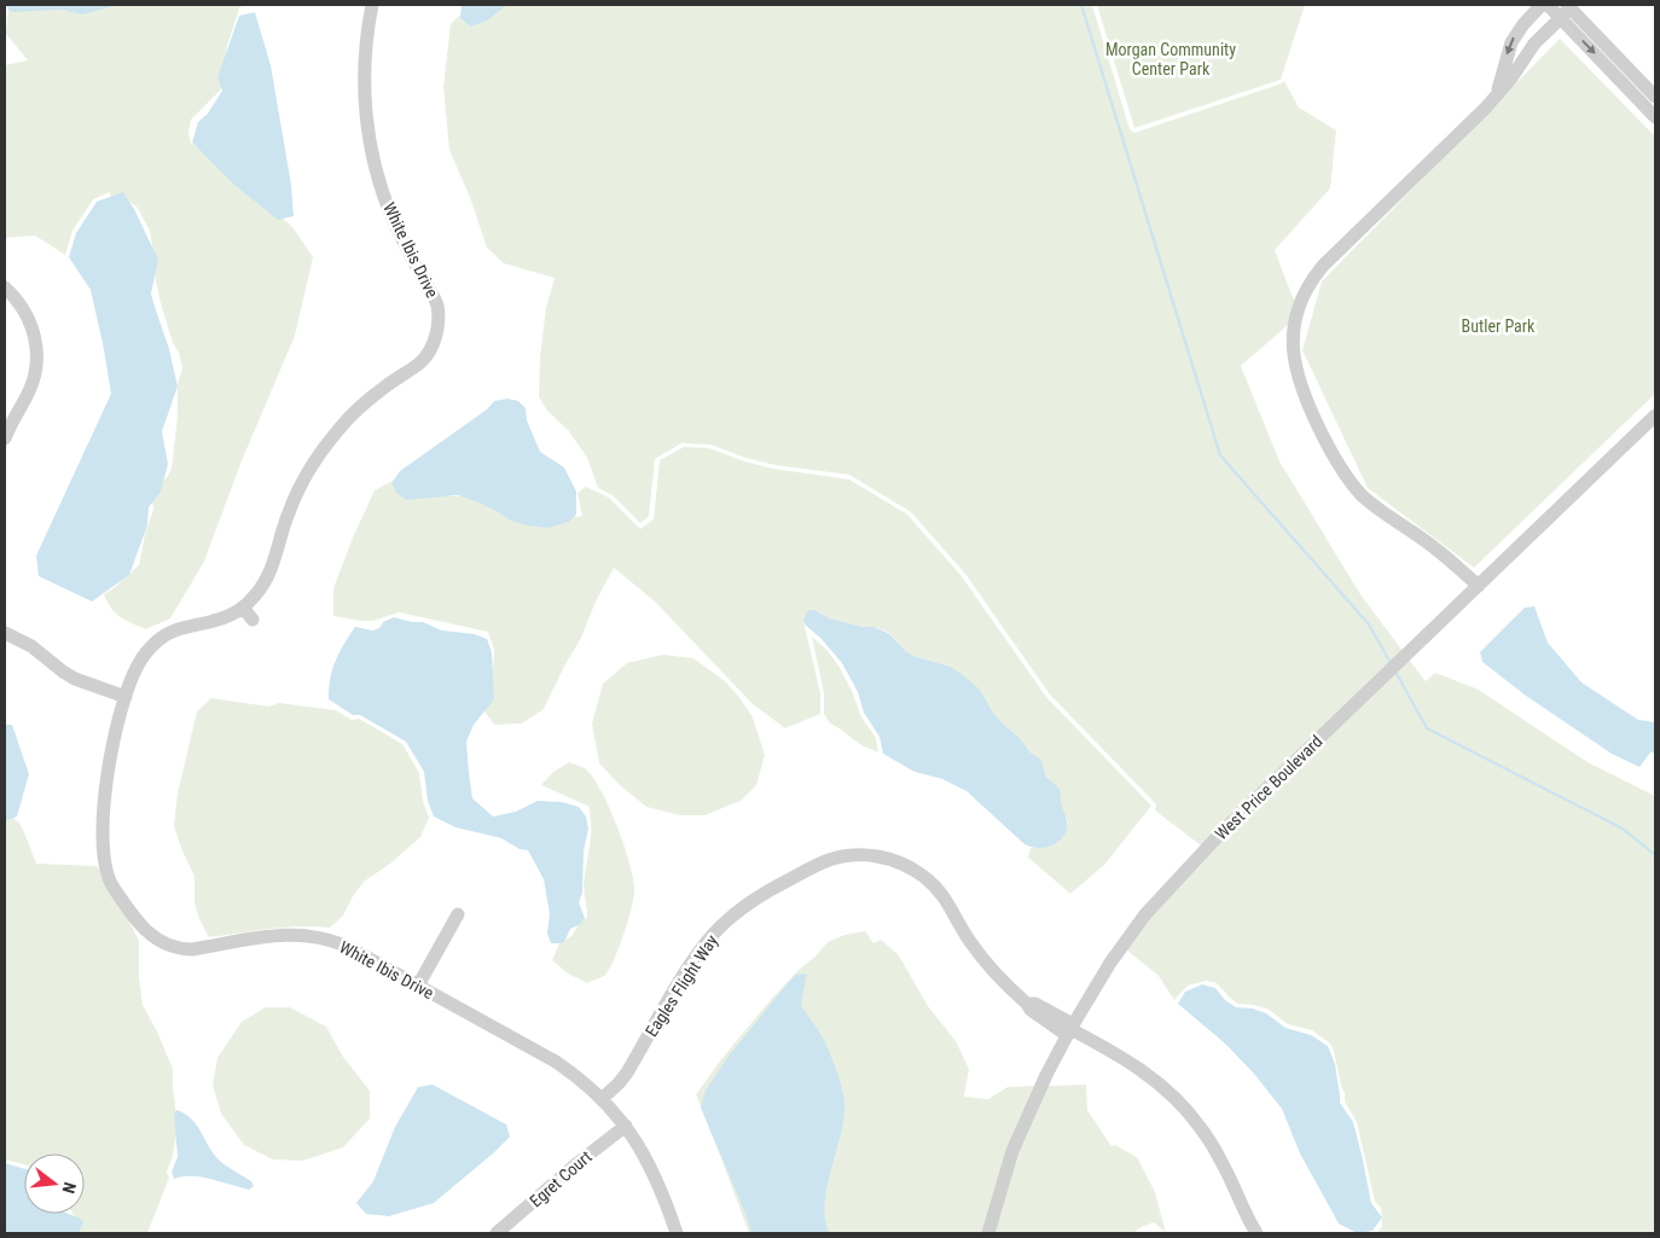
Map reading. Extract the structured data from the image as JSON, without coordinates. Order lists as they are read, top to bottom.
{
  "streets": {
    "street": [
      "White Ibis Drive",
      "West Price Boulevard",
      "Eagles Flight Way",
      "Egret Court"
    ]
  },
  "crossings": [
    ["White Ibis Drive", "Eagles Flight Way"],
    ["White Ibis Drive", "Egret Court"],
    ["West Price Boulevard", "Eagles Flight Way"]
  ],
  "parks": ["Morgan Community Center Park", "Butler Park"],
  "north": "right"
}
